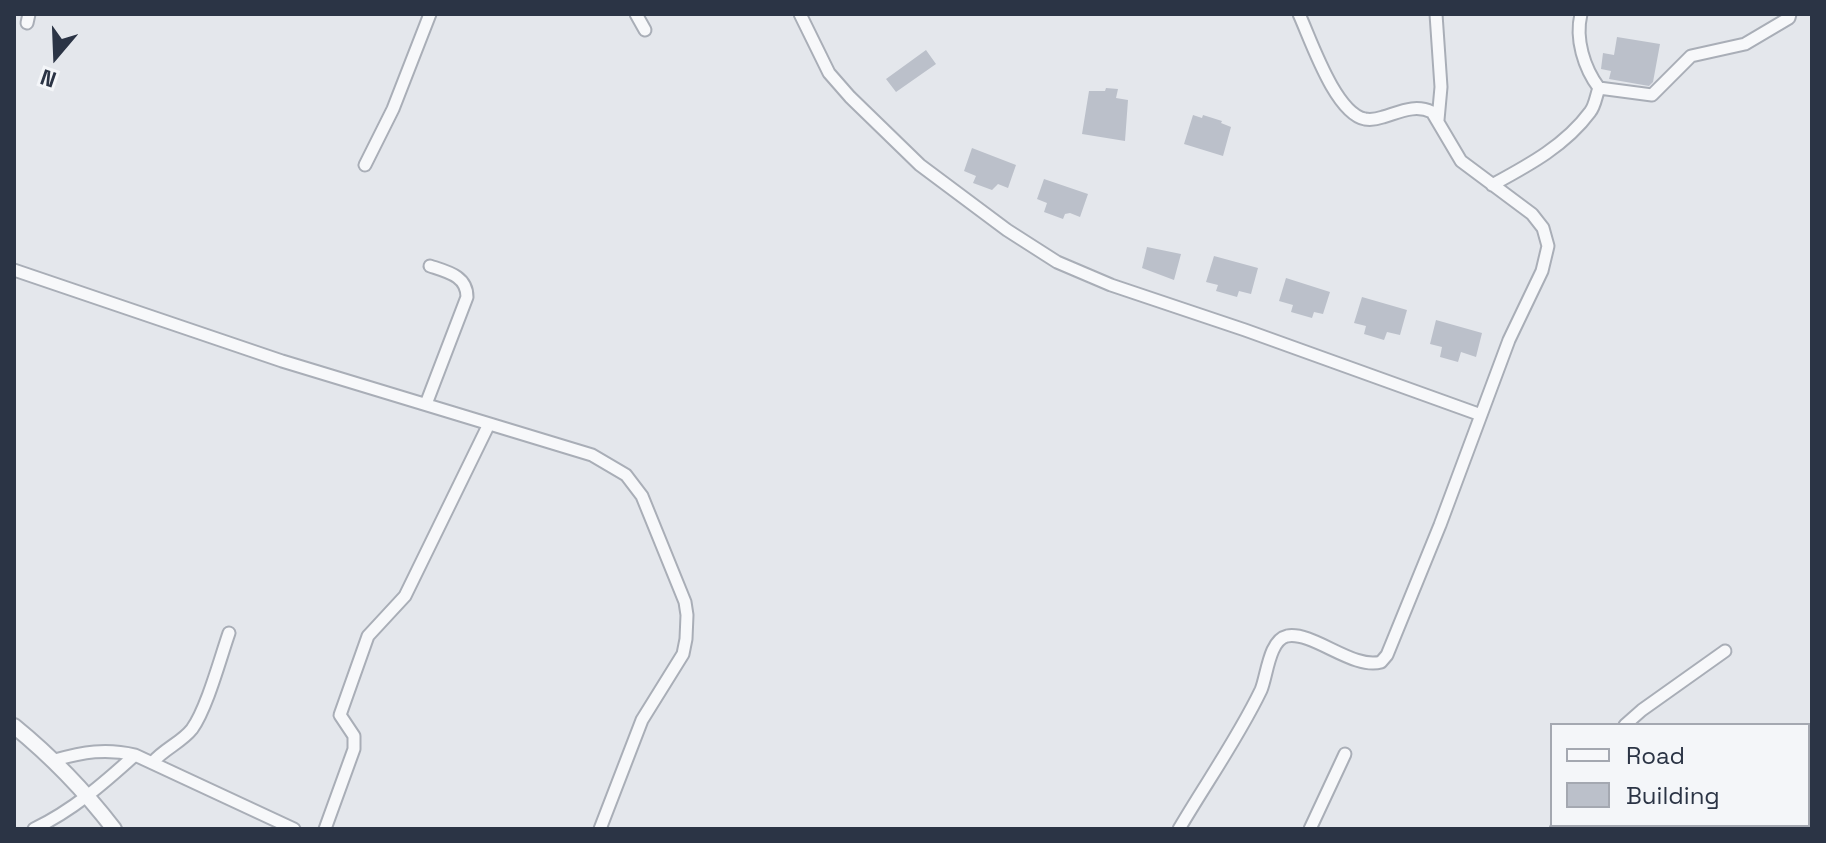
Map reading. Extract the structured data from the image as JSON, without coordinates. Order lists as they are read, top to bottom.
{
  "legend": ["Road", "Building"],
  "north": "bottom"
}
